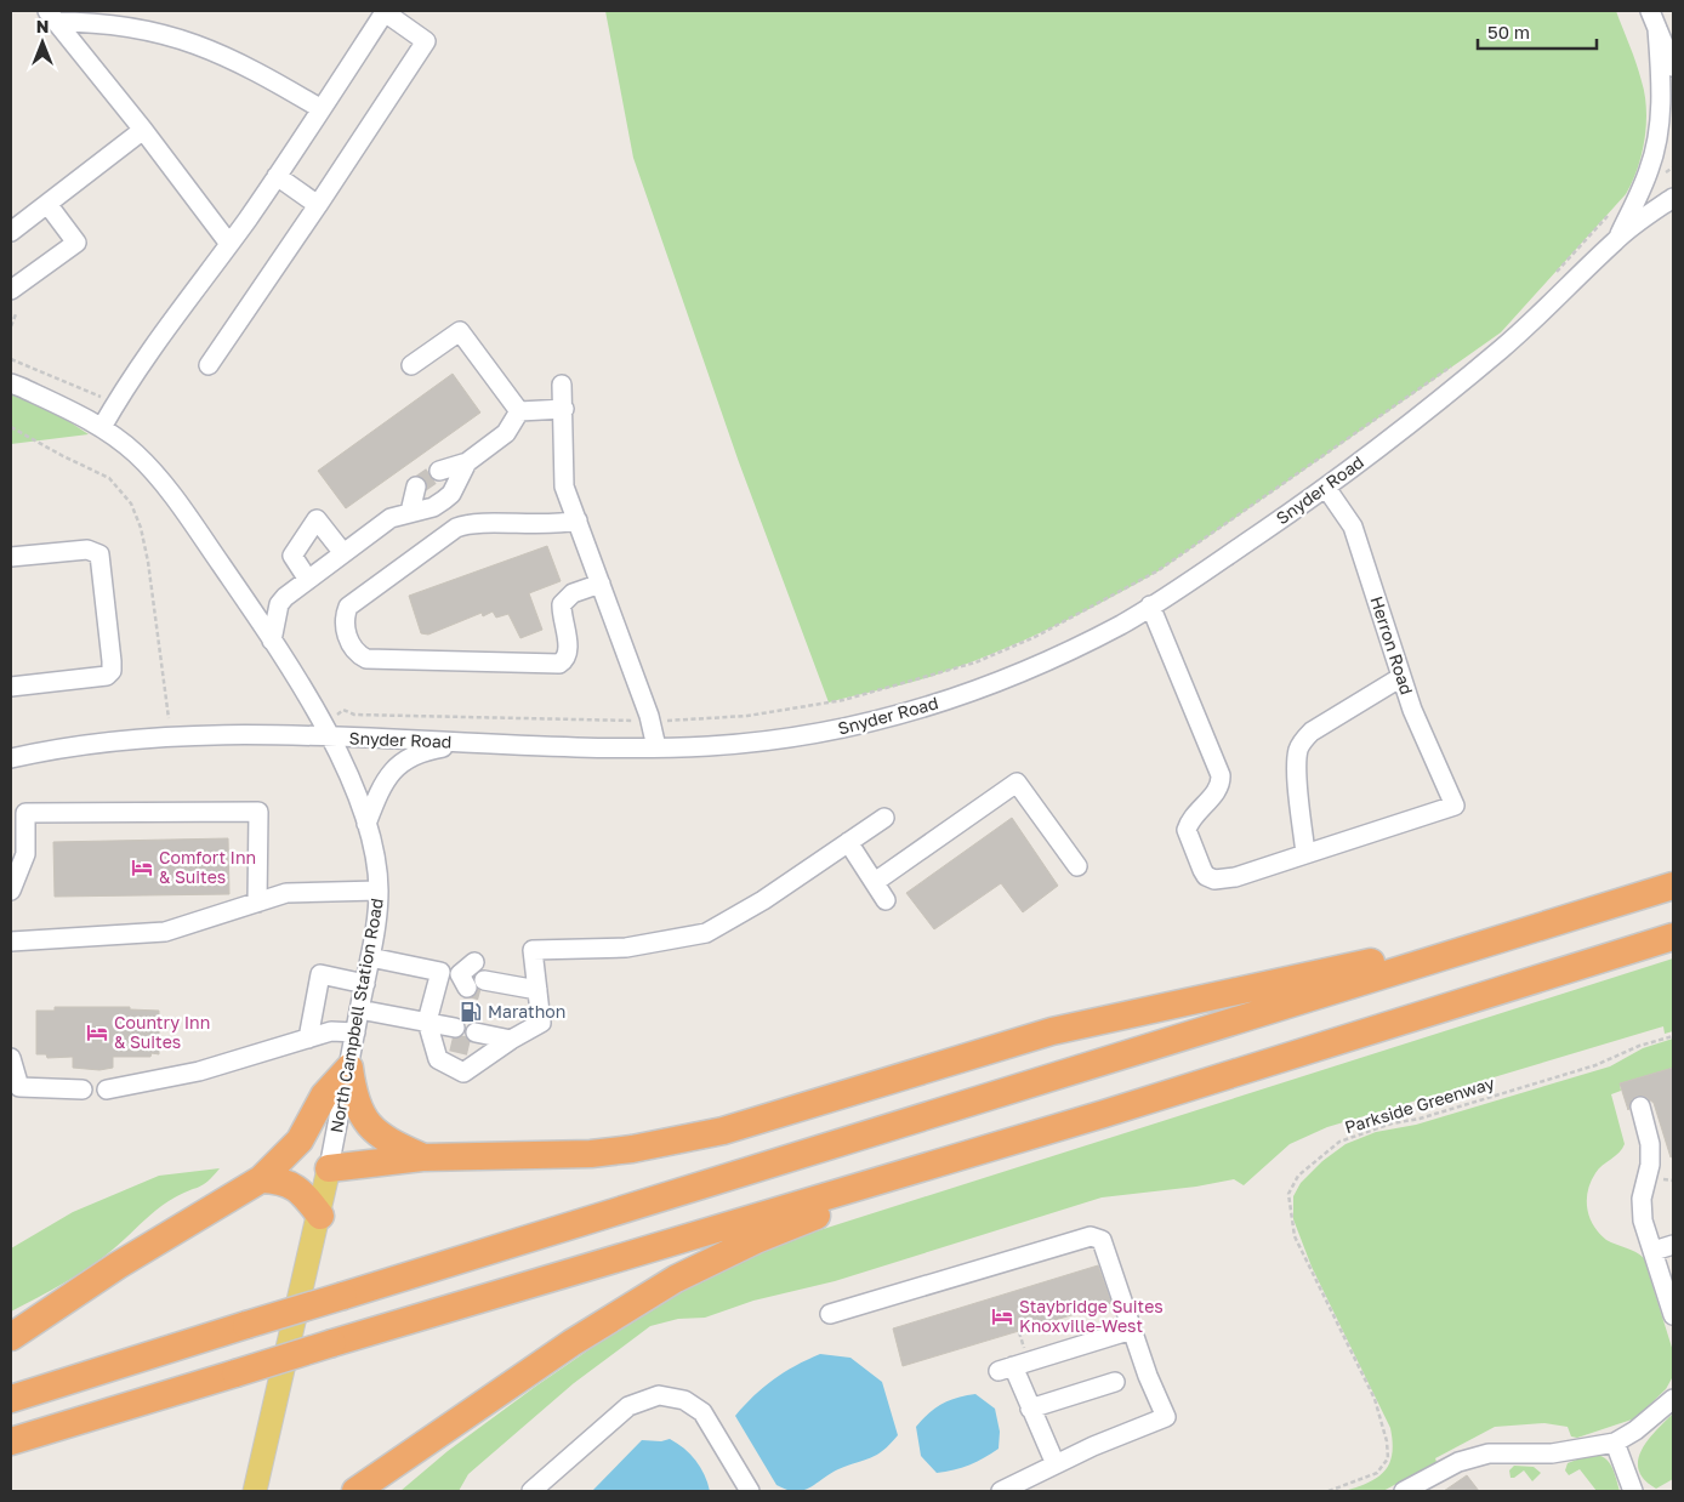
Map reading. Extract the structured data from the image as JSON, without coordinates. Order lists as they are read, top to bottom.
{
  "streets": {
    "main road": ["North Campbell Station Road"],
    "street": ["Snyder Road", "Herron Road"],
    "path": ["Parkside Greenway"]
  },
  "crossings": [
    ["Snyder Road", "Herron Road"],
    ["Snyder Road", "North Campbell Station Road"]
  ],
  "places": {
    "hotel": ["Comfort Inn & Suites", "Country Inn & Suites", "Staybridge Suites Knoxville-West"],
    "fuel station": ["Marathon"]
  },
  "scale_bar": "50 m",
  "north": "top"
}
